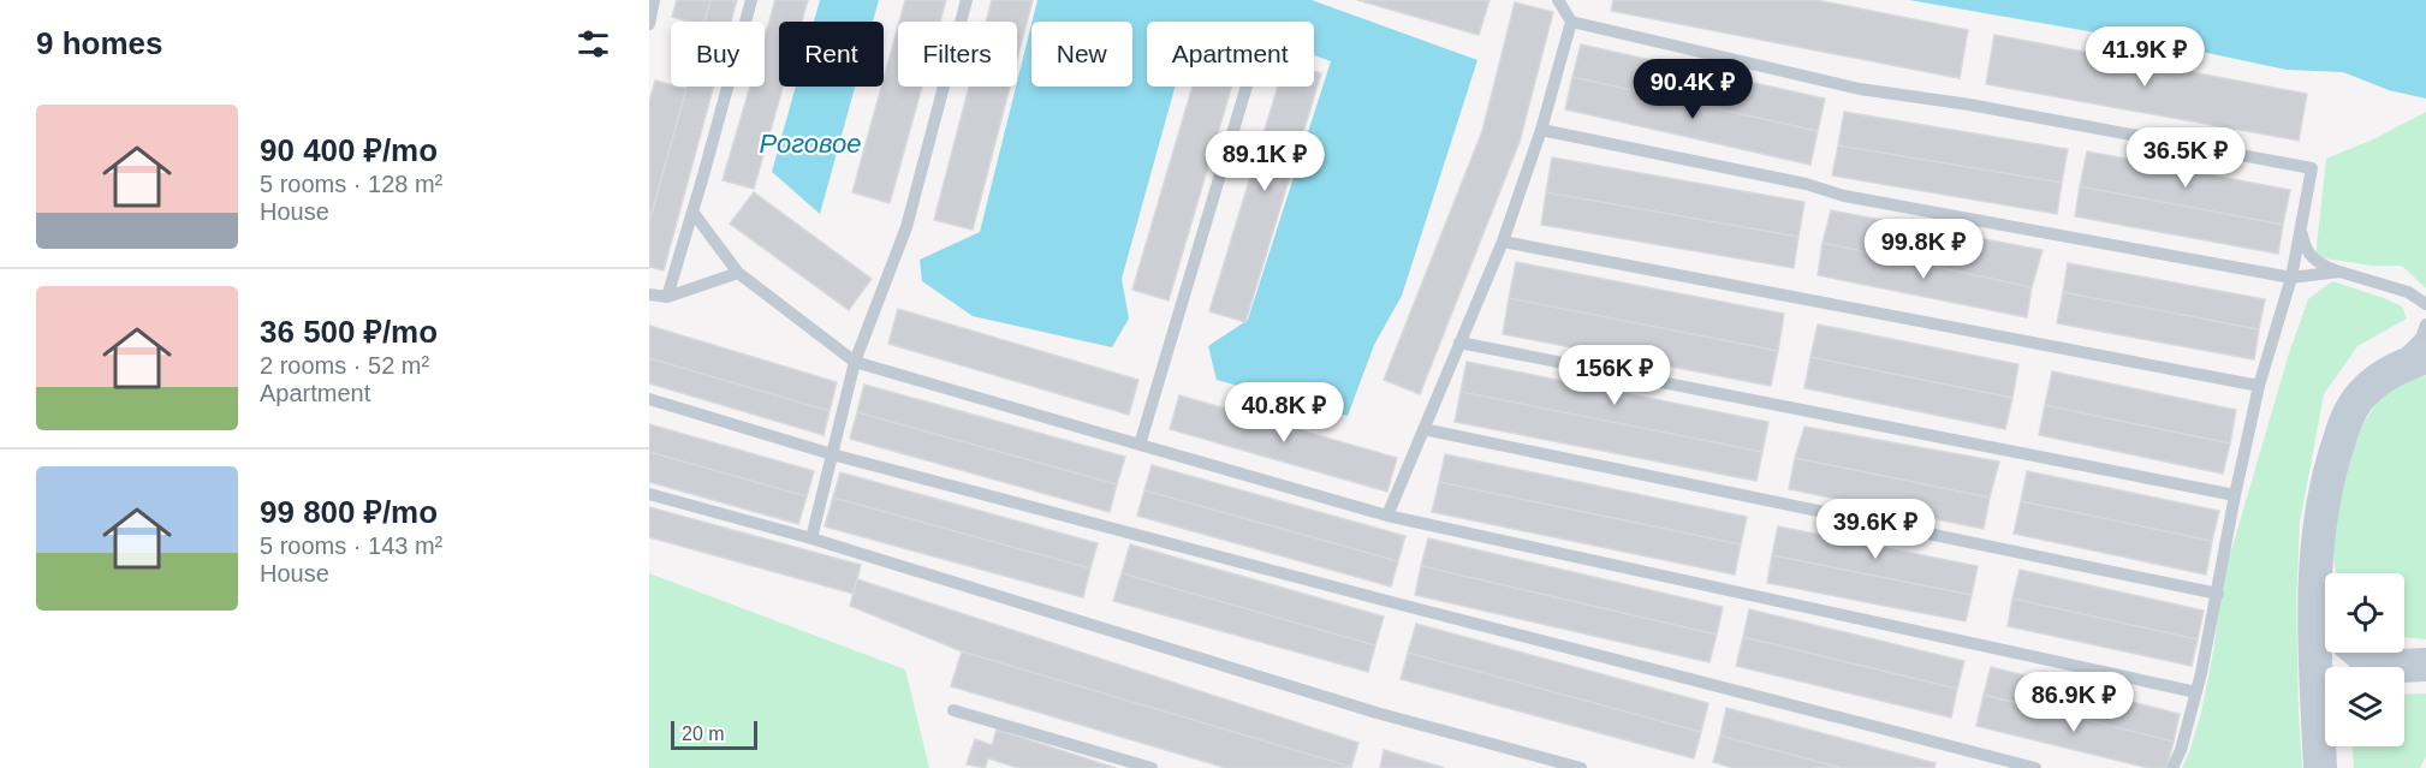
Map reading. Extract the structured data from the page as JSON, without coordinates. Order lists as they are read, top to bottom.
{
  "water": ["Роговое"],
  "scale_bar": "20 m",
  "page": {
    "heading": "9 homes",
    "chip": [
      "Buy",
      "Rent",
      "Filters",
      "New",
      "Apartment"
    ],
    "price": [
      "41.9K ₽",
      "90.4K ₽",
      "36.5K ₽",
      "89.1K ₽",
      "99.8K ₽",
      "156K ₽",
      "40.8K ₽",
      "39.6K ₽",
      "86.9K ₽"
    ],
    "list": [
      {
        "name": "90 400 ₽/mo",
        "note": "5 rooms · 128 m² · House"
      },
      {
        "name": "36 500 ₽/mo",
        "note": "2 rooms · 52 m² · Apartment"
      },
      {
        "name": "99 800 ₽/mo",
        "note": "5 rooms · 143 m² · House"
      }
    ],
    "scale": "20 m"
  }
}
